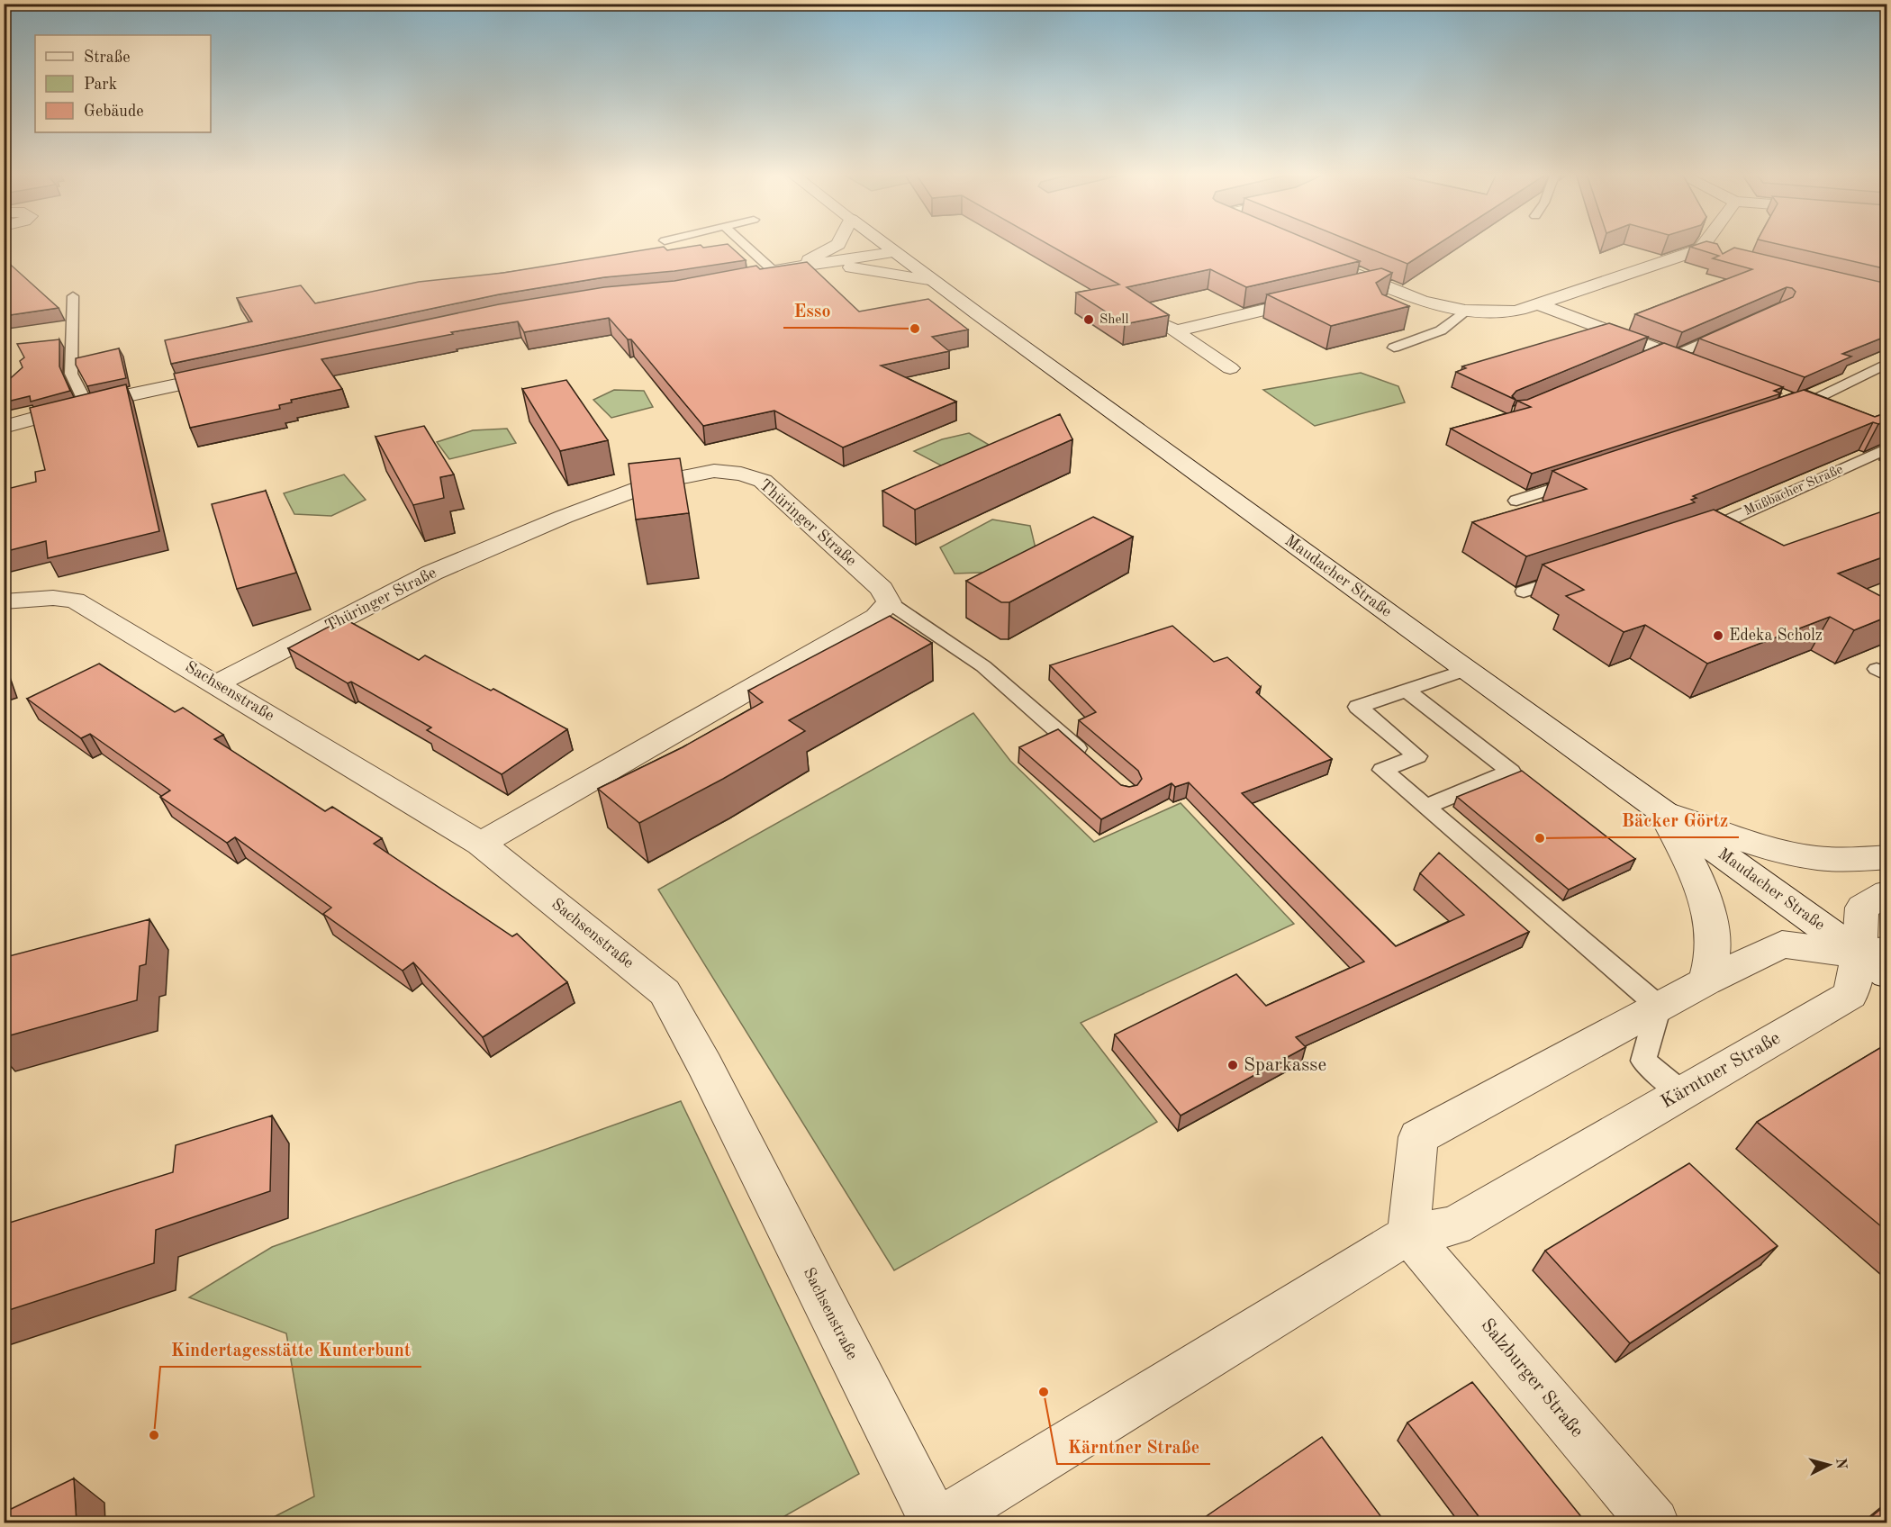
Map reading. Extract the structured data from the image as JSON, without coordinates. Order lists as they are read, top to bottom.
{
  "streets": {
    "street": [
      "Thüringer Straße",
      "Maudacher Straße",
      "Sachsenstraße",
      "Kärntner Straße",
      "Salzburger Straße"
    ],
    "lane": ["Mußbacher Straße"]
  },
  "crossings": [
    ["Thüringer Straße", "Sachsenstraße"],
    ["Maudacher Straße", "Kärntner Straße"],
    ["Sachsenstraße", "Kärntner Straße"],
    ["Kärntner Straße", "Salzburger Straße"]
  ],
  "places": [
    "Shell",
    "Esso",
    "Edeka Scholz",
    "Bäcker Görtz",
    "Sparkasse",
    "Kärntner Straße",
    "Kindertagesstätte Kunterbunt"
  ],
  "legend": ["Straße", "Park", "Gebäude"],
  "north": "right"
}
